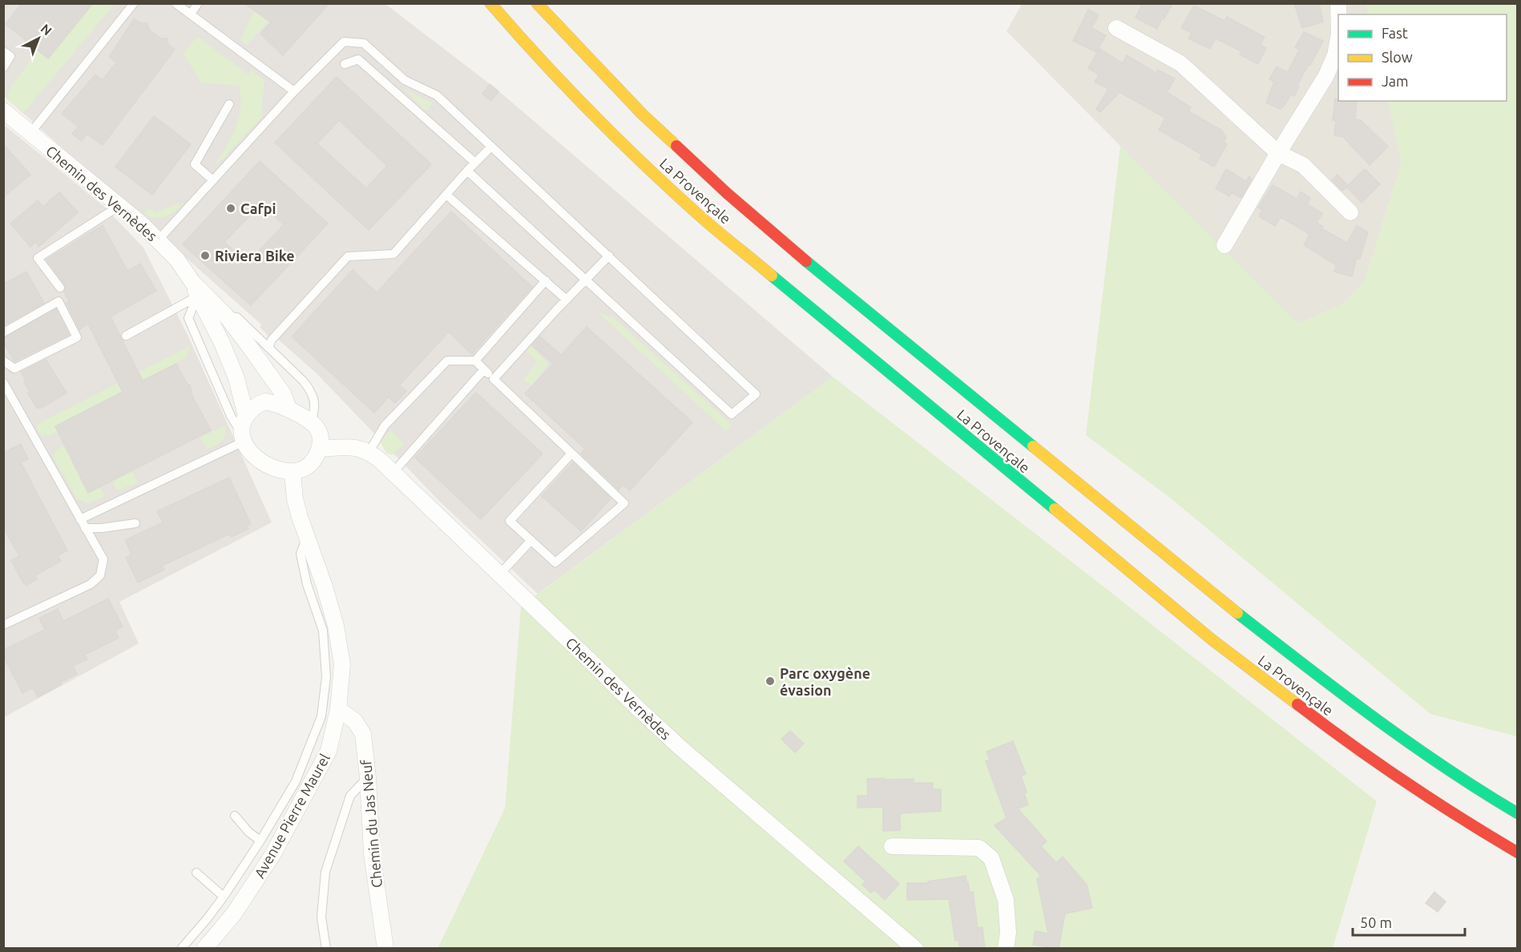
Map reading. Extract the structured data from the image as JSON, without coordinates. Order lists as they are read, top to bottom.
{
  "streets": {
    "highway": ["La Provençale"],
    "street": ["Chemin des Vernèdes", "Avenue Pierre Maurel", "Chemin du Jas Neuf"]
  },
  "crossings": [
    ["Chemin des Vernèdes", "Avenue Pierre Maurel"],
    ["Avenue Pierre Maurel", "Chemin du Jas Neuf"]
  ],
  "places": ["Cafpi", "Riviera Bike", "Parc oxygène évasion"],
  "legend": ["Fast", "Slow", "Jam"],
  "scale_bar": "50 m",
  "north": "top right"
}
